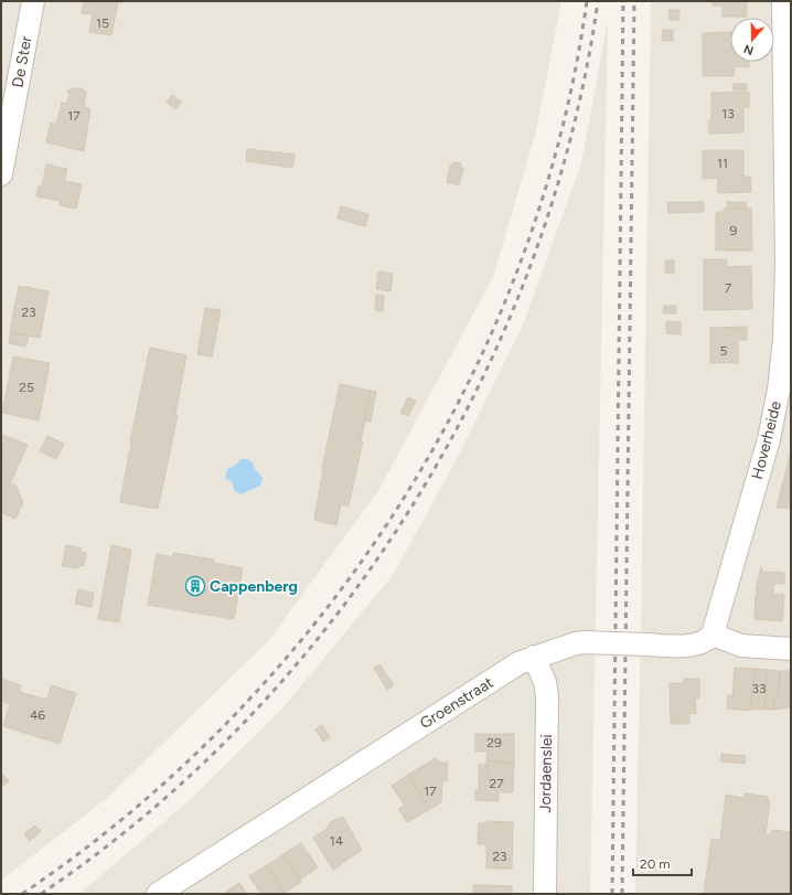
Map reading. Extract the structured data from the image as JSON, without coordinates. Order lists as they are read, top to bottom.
{
  "streets": {
    "street": [
      "De Ster",
      "Hoverheide",
      "Groenstraat",
      "Jordaenslei"
    ]
  },
  "crossings": [
    ["Hoverheide", "Groenstraat"],
    ["Groenstraat", "Jordaenslei"]
  ],
  "places": {
    "building": ["Cappenberg"]
  },
  "house_numbers": [
    "15",
    "13",
    "17",
    "11",
    "9",
    "7",
    "23",
    "5",
    "25",
    "33",
    "46",
    "29",
    "27",
    "17",
    "14",
    "23"
  ],
  "scale_bar": "20 m",
  "north": "bottom"
}
